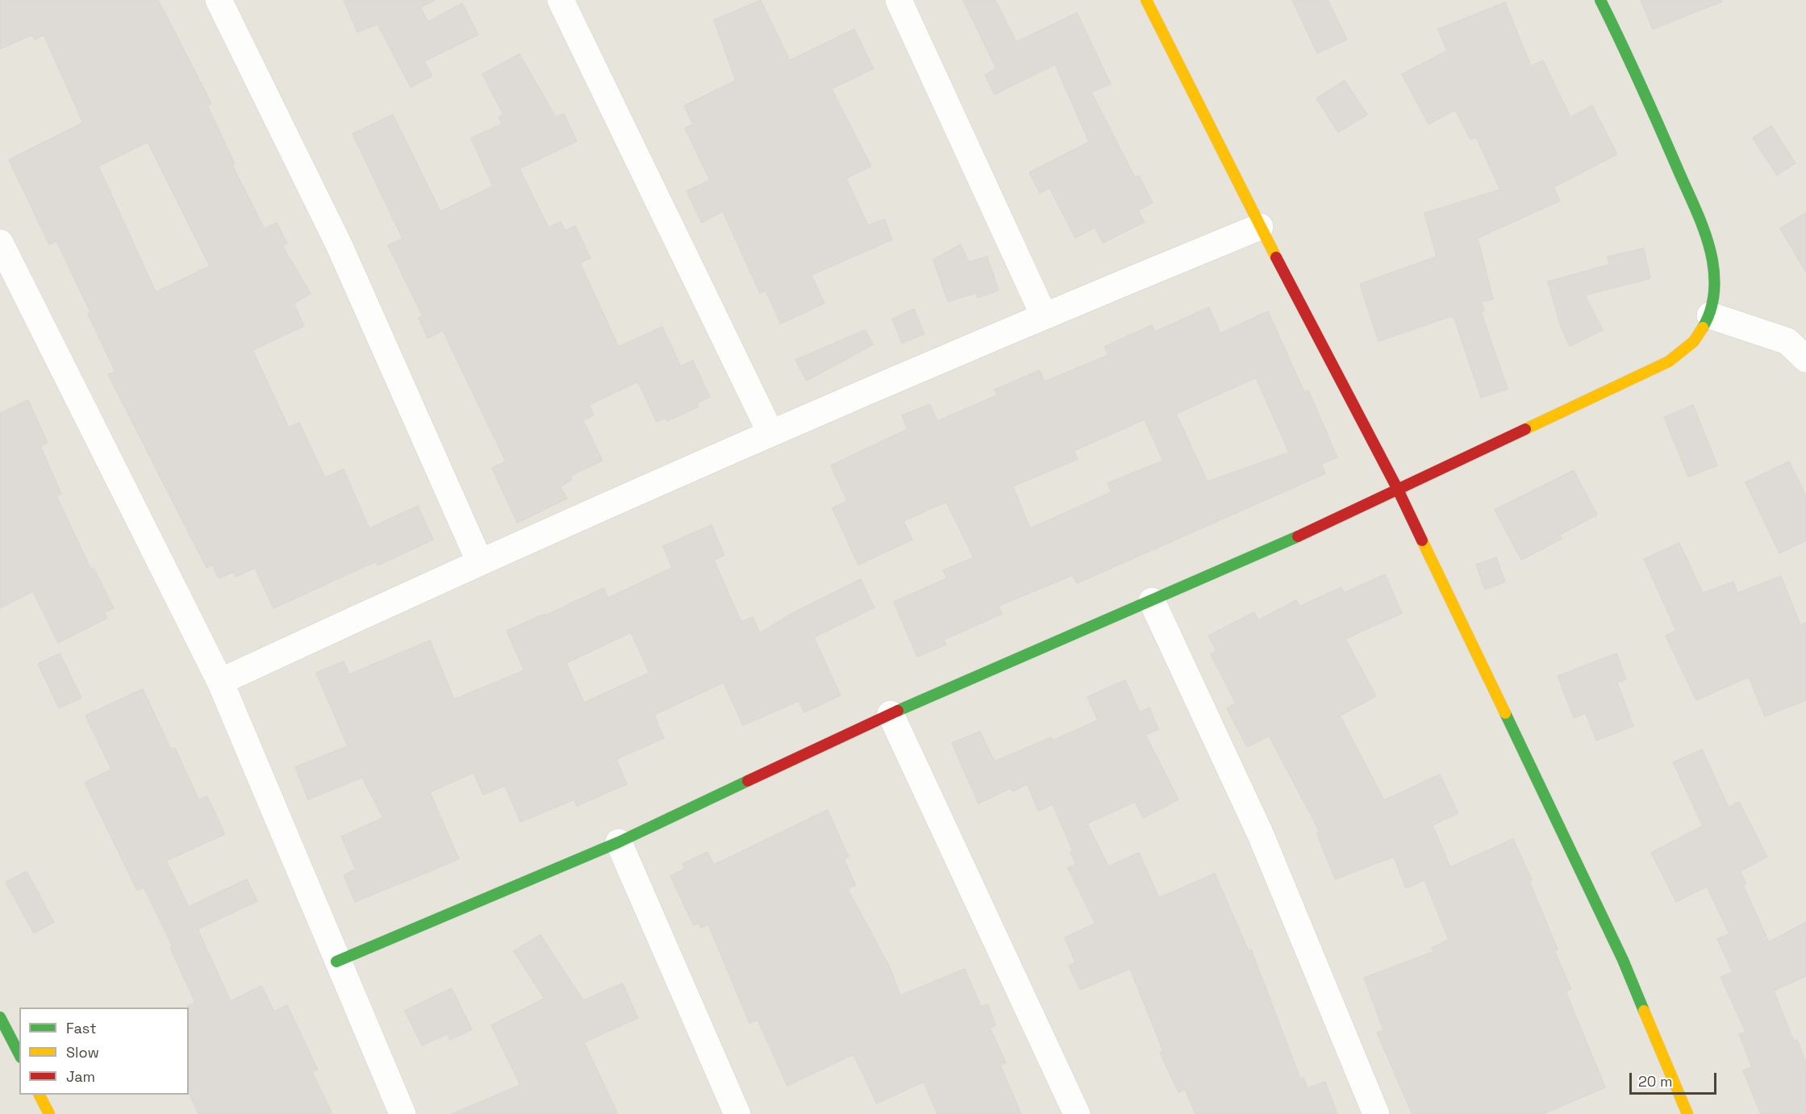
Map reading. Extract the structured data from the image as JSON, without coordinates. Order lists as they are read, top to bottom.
{
  "legend": ["Fast", "Slow", "Jam"],
  "scale_bar": "20 m"
}
